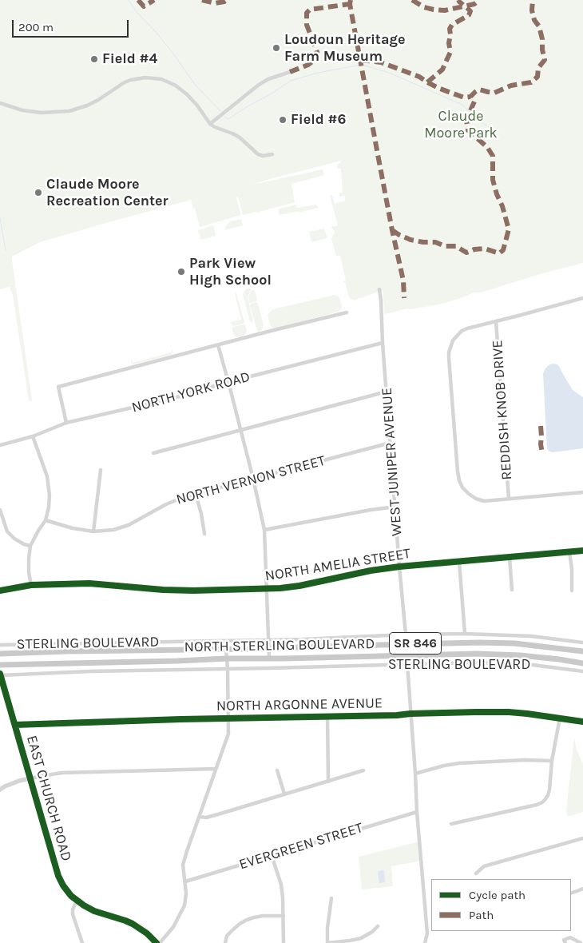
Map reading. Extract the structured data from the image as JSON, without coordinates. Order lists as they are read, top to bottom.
{
  "streets": {
    "main road": ["SR 846", "NORTH STERLING BOULEVARD"],
    "street": [
      "NORTH YORK ROAD",
      "REDDISH KNOB DRIVE",
      "WEST JUNIPER AVENUE",
      "NORTH VERNON STREET",
      "NORTH AMELIA STREET",
      "STERLING BOULEVARD",
      "NORTH ARGONNE AVENUE",
      "EAST CHURCH ROAD",
      "EVERGREEN STREET"
    ]
  },
  "crossings": [
    ["NORTH YORK ROAD", "WEST JUNIPER AVENUE"],
    ["WEST JUNIPER AVENUE", "NORTH VERNON STREET"],
    ["WEST JUNIPER AVENUE", "NORTH AMELIA STREET"],
    ["WEST JUNIPER AVENUE", "STERLING BOULEVARD"],
    ["STERLING BOULEVARD", "EAST CHURCH ROAD"],
    ["NORTH ARGONNE AVENUE", "EAST CHURCH ROAD"]
  ],
  "parks": ["Claude Moore Park"],
  "places": [
    "Loudoun Heritage Farm Museum",
    "Field #4",
    "Field #6",
    "Claude Moore Recreation Center",
    "Park View High School"
  ],
  "legend": ["Cycle path", "Path"],
  "scale_bar": "200 m"
}
